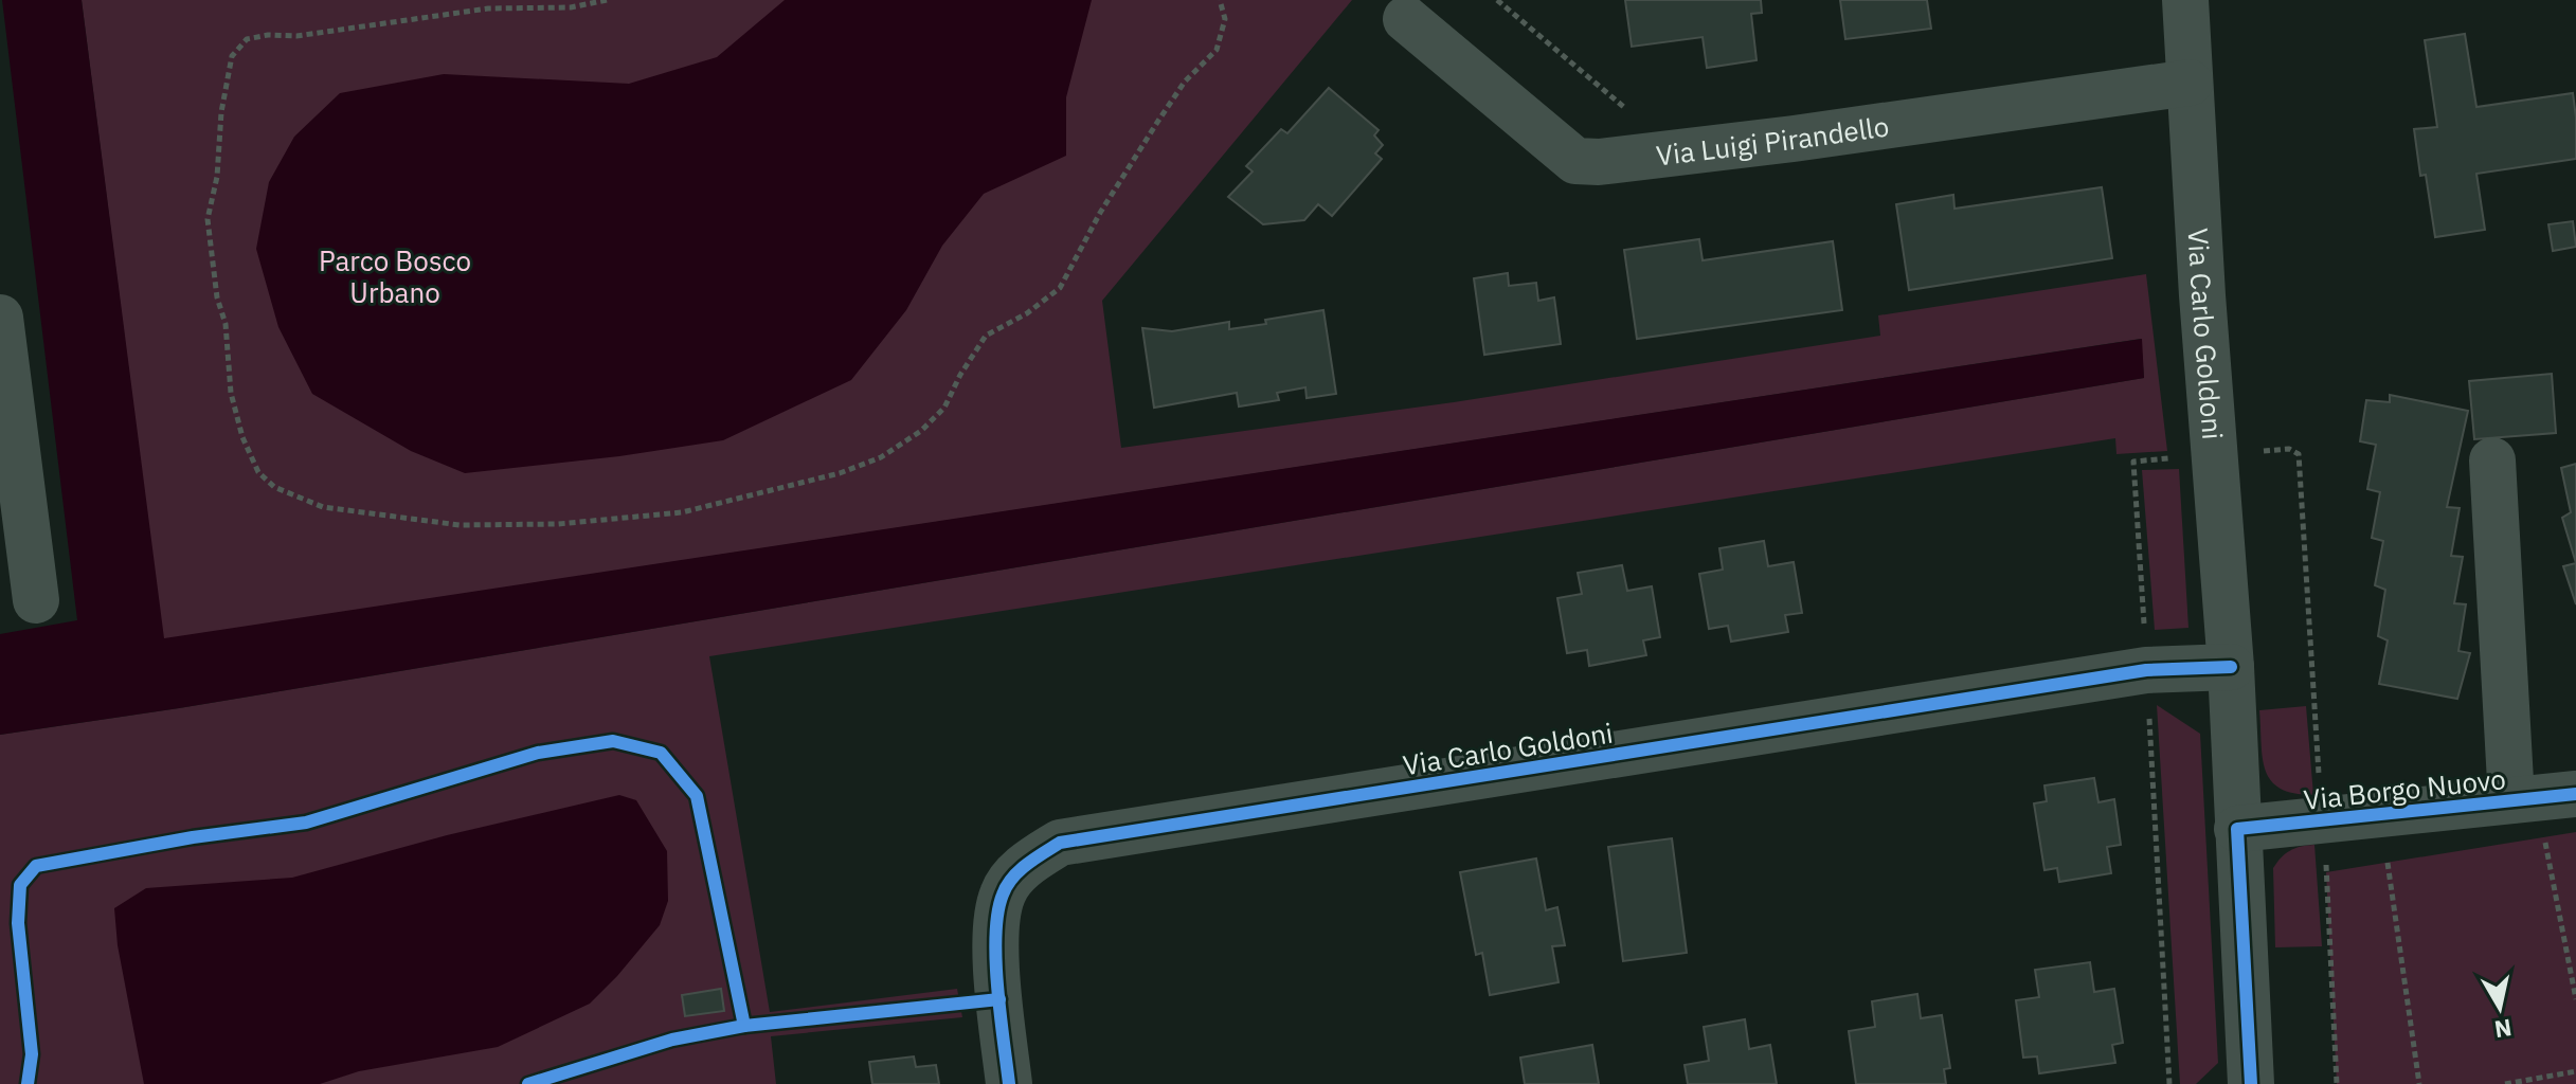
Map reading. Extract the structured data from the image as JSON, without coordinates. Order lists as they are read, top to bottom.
{
  "streets": {
    "street": ["Via Luigi Pirandello", "Via Carlo Goldoni", "Via Borgo Nuovo"]
  },
  "crossings": [
    ["Via Luigi Pirandello", "Via Carlo Goldoni"],
    ["Via Carlo Goldoni", "Via Borgo Nuovo"]
  ],
  "parks": ["Parco Bosco Urbano"],
  "north": "bottom"
}
